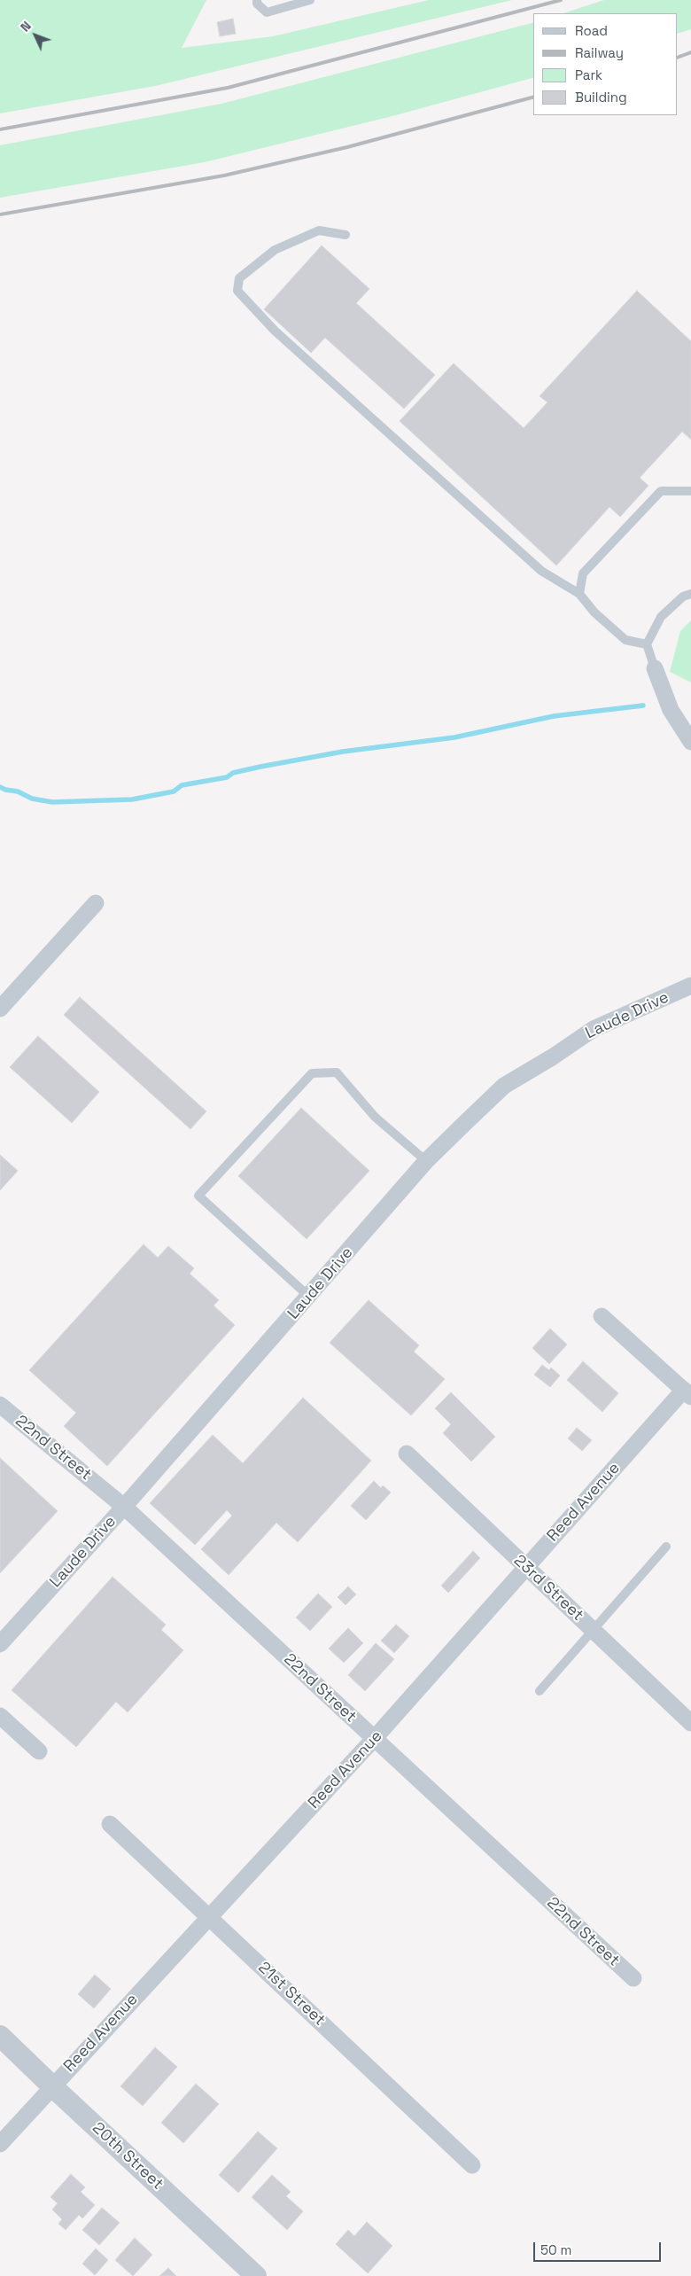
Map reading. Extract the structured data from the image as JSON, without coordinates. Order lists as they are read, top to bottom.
{
  "streets": {
    "street": [
      "Laude Drive",
      "22nd Street",
      "Reed Avenue",
      "23rd Street",
      "21st Street",
      "20th Street"
    ]
  },
  "crossings": [
    ["Laude Drive", "22nd Street"],
    ["22nd Street", "Reed Avenue"],
    ["Reed Avenue", "23rd Street"],
    ["Reed Avenue", "21st Street"],
    ["Reed Avenue", "20th Street"]
  ],
  "legend": [
    "Road",
    "Railway",
    "Park",
    "Building"
  ],
  "scale_bar": "50 m",
  "north": "top left"
}
